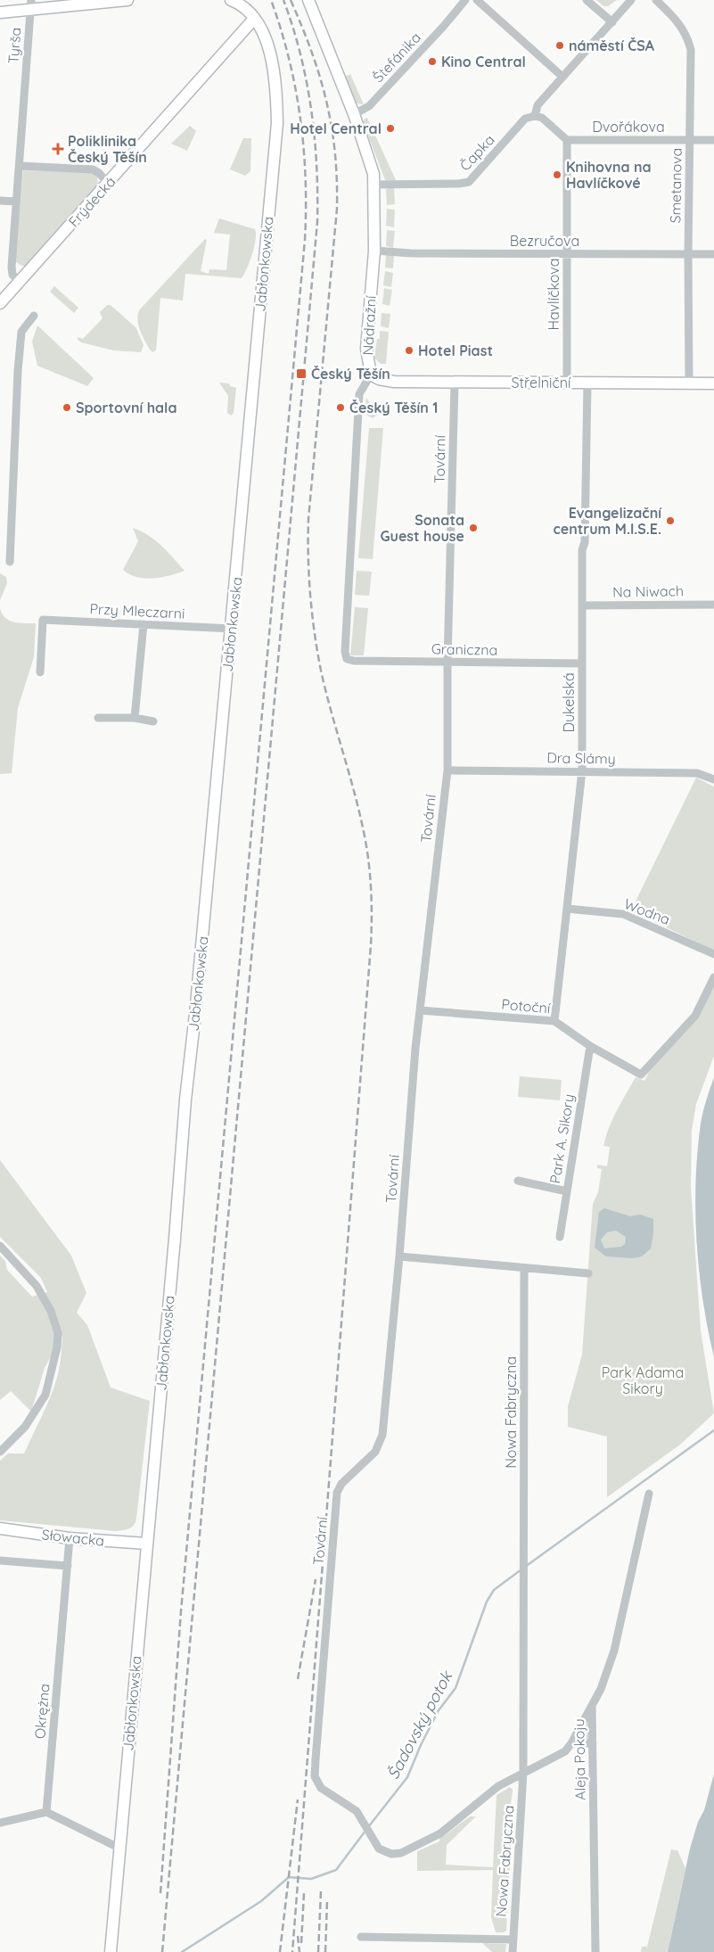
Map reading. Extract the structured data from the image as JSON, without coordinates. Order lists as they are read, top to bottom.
{
  "streets": {
    "main road": [
      "Frýdecká",
      "Jabłonkowska",
      "Nádražní",
      "Střelniční",
      "Słowacka"
    ],
    "street": [
      "Tyrša",
      "Štefánika",
      "Dvořákova",
      "Čapka",
      "Smetanova",
      "Bezručova",
      "Havlíčkova",
      "Tovární",
      "Na Niwach",
      "Przy Mleczarni",
      "Graniczna",
      "Dukelská",
      "Dra Slámy",
      "Wodna",
      "Potoční",
      "Park A. Sikory",
      "Nowa Fabryczna",
      "Okrężna",
      "Aleja Pokoju"
    ]
  },
  "crossings": [
    ["Tyrša", "Frýdecká"],
    ["Štefánika", "Nádražní"],
    ["Dvořákova", "Smetanova"],
    ["Dvořákova", "Havlíčkova"],
    ["Čapka", "Nádražní"],
    ["Smetanova", "Bezručova"],
    ["Smetanova", "Střelniční"],
    ["Frýdecká", "Jabłonkowska"],
    ["Bezručova", "Havlíčkova"],
    ["Bezručova", "Nádražní"],
    ["Jabłonkowska", "Przy Mleczarni"],
    ["Jabłonkowska", "Słowacka"],
    ["Havlíčkova", "Střelniční"],
    ["Nádražní", "Střelniční"],
    ["Nádražní", "Graniczna"],
    ["Střelniční", "Tovární"],
    ["Střelniční", "Dukelská"],
    ["Tovární", "Graniczna"],
    ["Tovární", "Dra Slámy"],
    ["Tovární", "Potoční"],
    ["Tovární", "Nowa Fabryczna"],
    ["Na Niwach", "Dukelská"],
    ["Graniczna", "Dukelská"],
    ["Dukelská", "Dra Slámy"],
    ["Dukelská", "Wodna"],
    ["Dukelská", "Potoční"],
    ["Potoční", "Park A. Sikory"],
    ["Słowacka", "Okrężna"]
  ],
  "water": ["Šadovský potok"],
  "parks": ["Park Adama Sikory"],
  "places": {
    "other": [
      "náměstí ČSA",
      "Kino Central",
      "Hotel Central",
      "Knihovna na Havlíčkové",
      "Hotel Piast",
      "Sportovní hala",
      "Český Těšín 1",
      "Evangelizační centrum M.I.S.E.",
      "Sonata Guest house"
    ],
    "health": ["Poliklinika Český Těšín"],
    "transit": ["Český Těšín"]
  }
}
